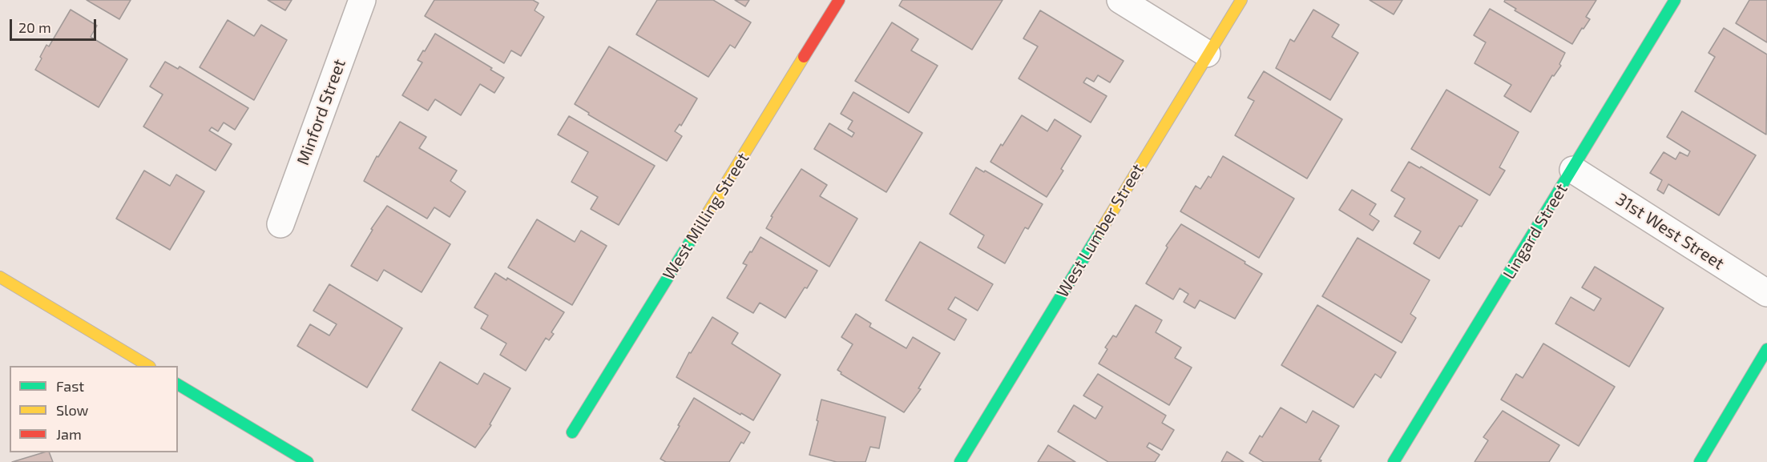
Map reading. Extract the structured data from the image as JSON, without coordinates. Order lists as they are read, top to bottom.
{
  "streets": {
    "street": [
      "Minford Street",
      "West Milling Street",
      "West Lumber Street",
      "Lingard Street",
      "31st West Street"
    ]
  },
  "crossings": [
    ["Lingard Street", "31st West Street"]
  ],
  "legend": ["Fast", "Slow", "Jam"],
  "scale_bar": "20 m"
}
